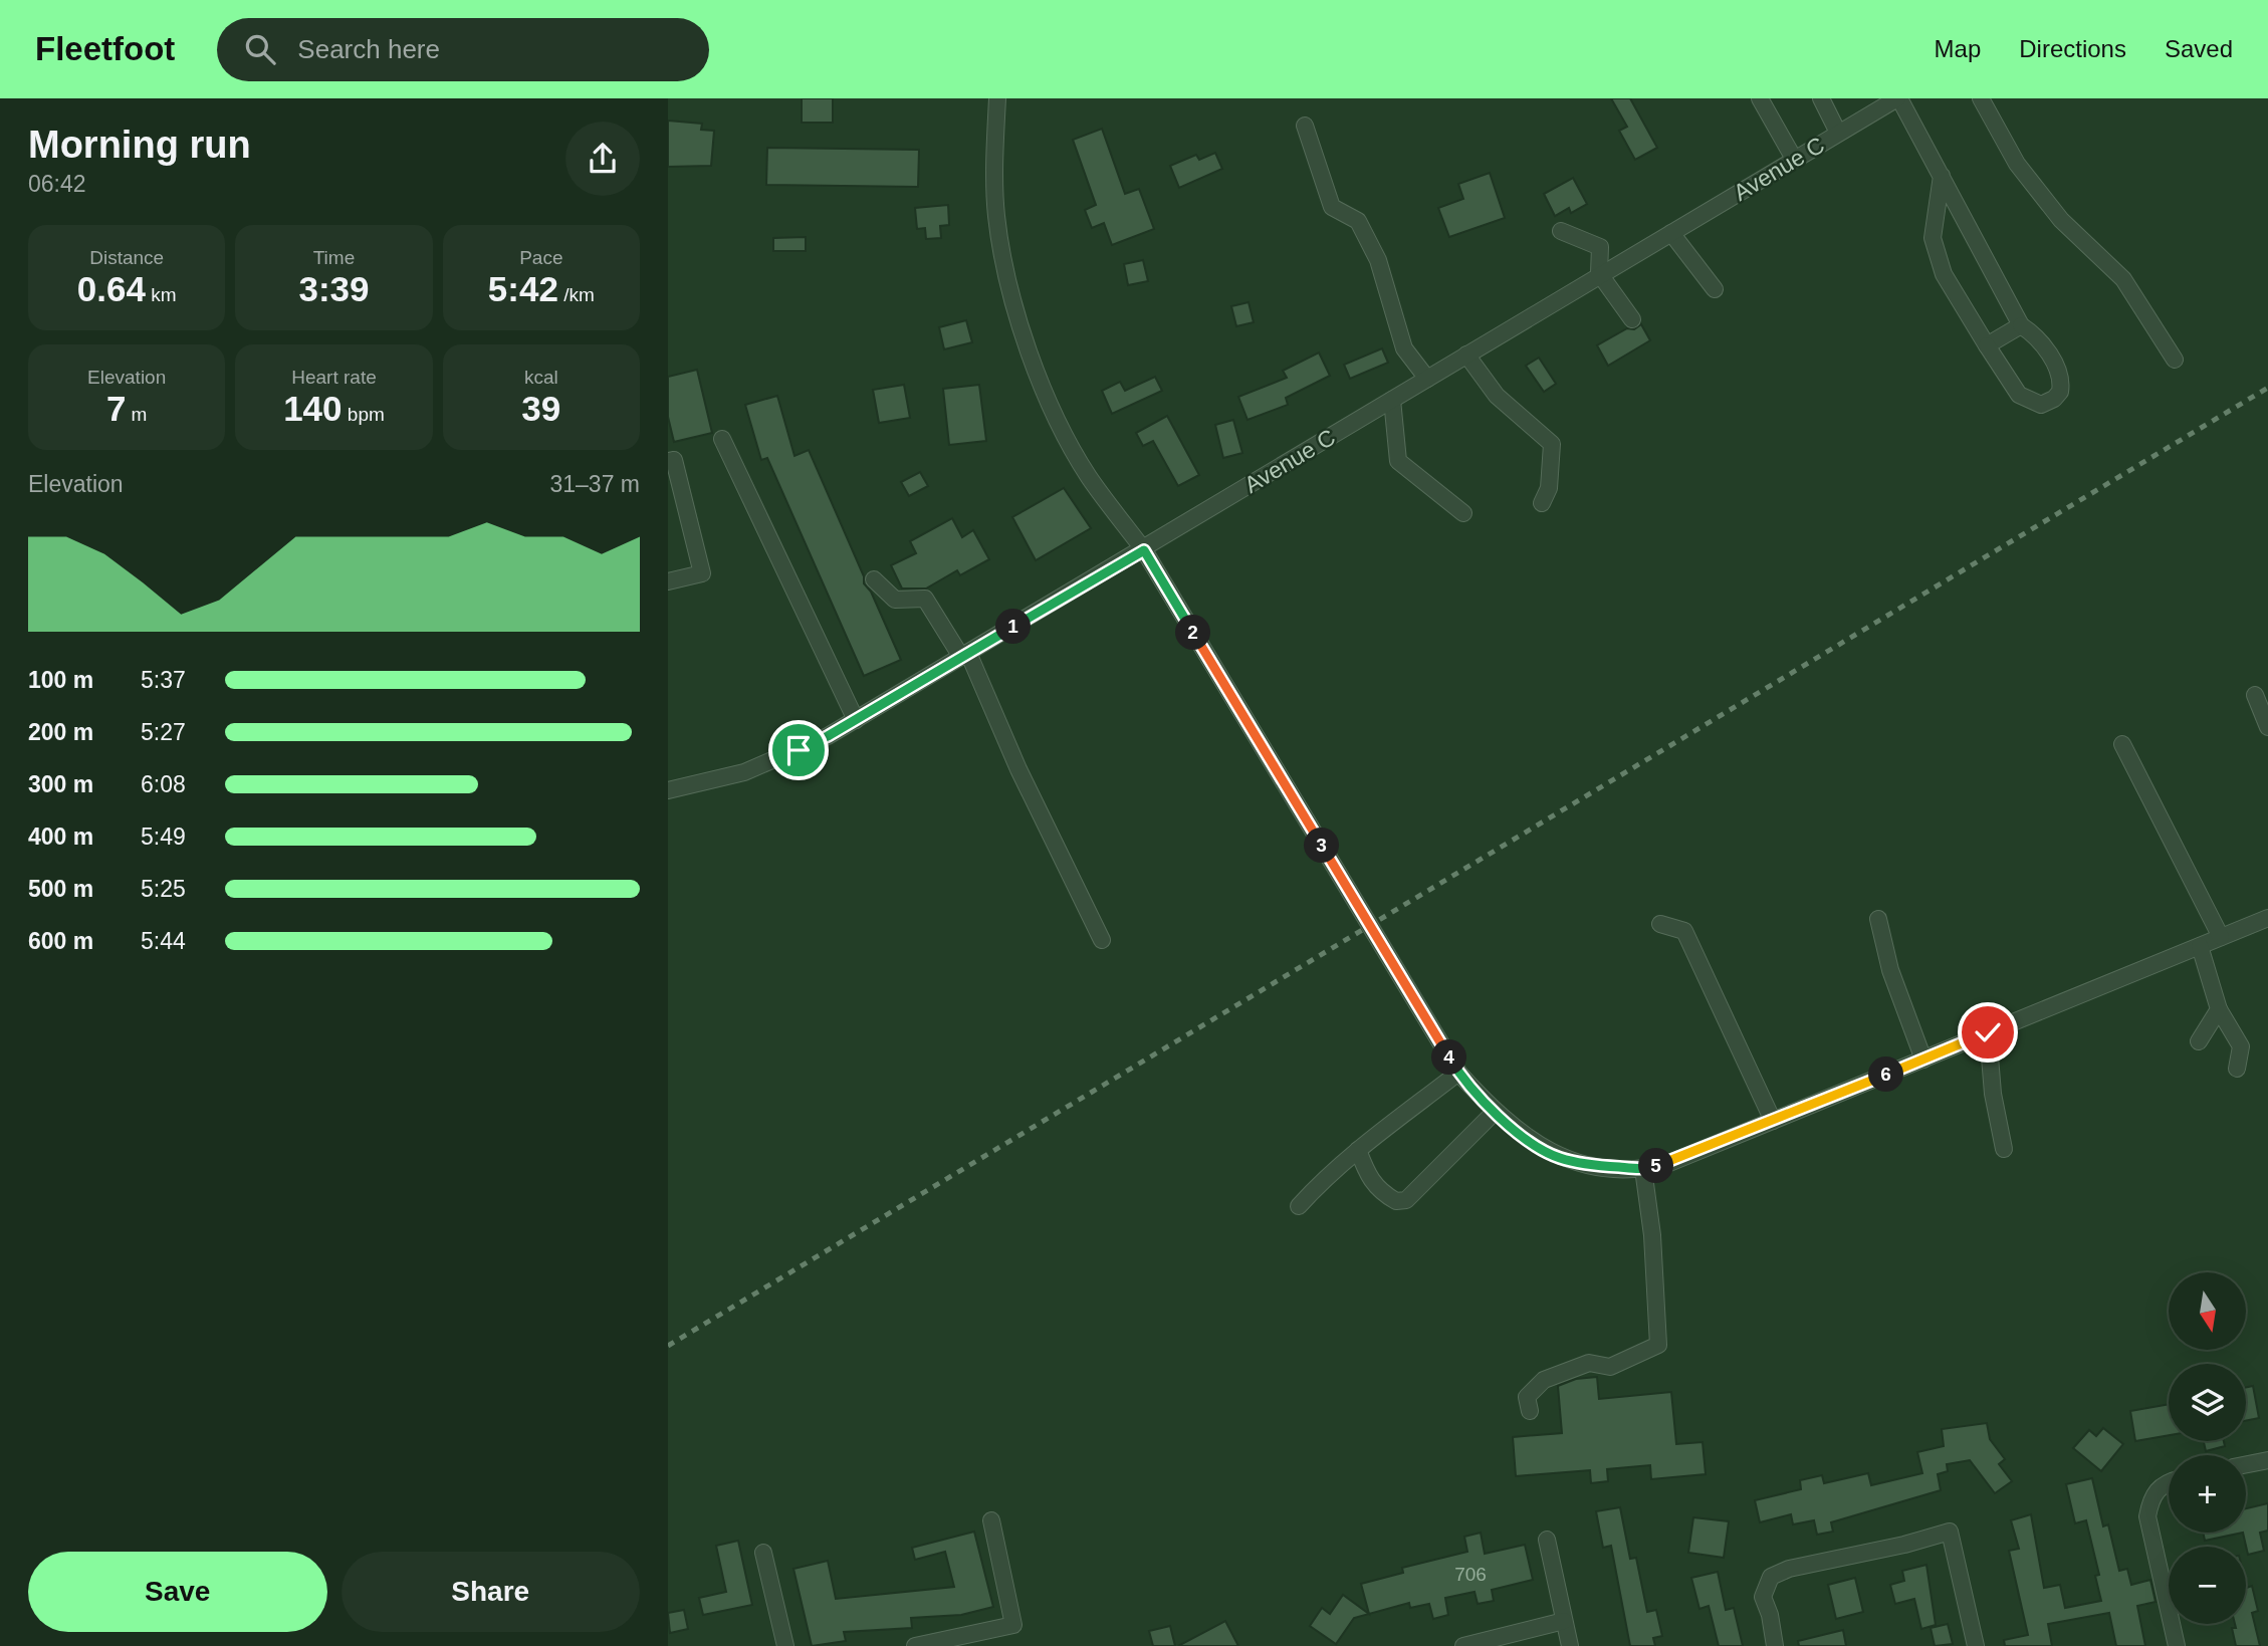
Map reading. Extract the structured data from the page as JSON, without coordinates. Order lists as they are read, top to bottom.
{
  "streets": {
    "street": ["Avenue C"]
  },
  "house_numbers": ["706"],
  "north": "bottom",
  "page": {
    "header": "Fleetfoot",
    "search": "Search here",
    "nav": ["Map", "Directions", "Saved"],
    "heading": ["Morning run", "06:42"],
    "stats": [
      ["Distance", "0.64 km"],
      ["Time", "3:39"],
      ["Pace", "5:42 /km"],
      ["Elevation", "7 m"],
      ["Heart rate", "140 bpm"],
      ["kcal", "39"]
    ],
    "chart": ["Elevation", "31–37 m"],
    "pins": [
      "1",
      "2",
      "3",
      "4",
      "6",
      "5"
    ],
    "list": [
      {
        "name": "100 m",
        "note": "5:37"
      },
      {
        "name": "200 m",
        "note": "5:27"
      },
      {
        "name": "300 m",
        "note": "6:08"
      },
      {
        "name": "400 m",
        "note": "5:49"
      },
      {
        "name": "500 m",
        "note": "5:25"
      },
      {
        "name": "600 m",
        "note": "5:44"
      }
    ],
    "map_buttons": ["+", "−"],
    "buttons": ["Save", "Share"]
  }
}
